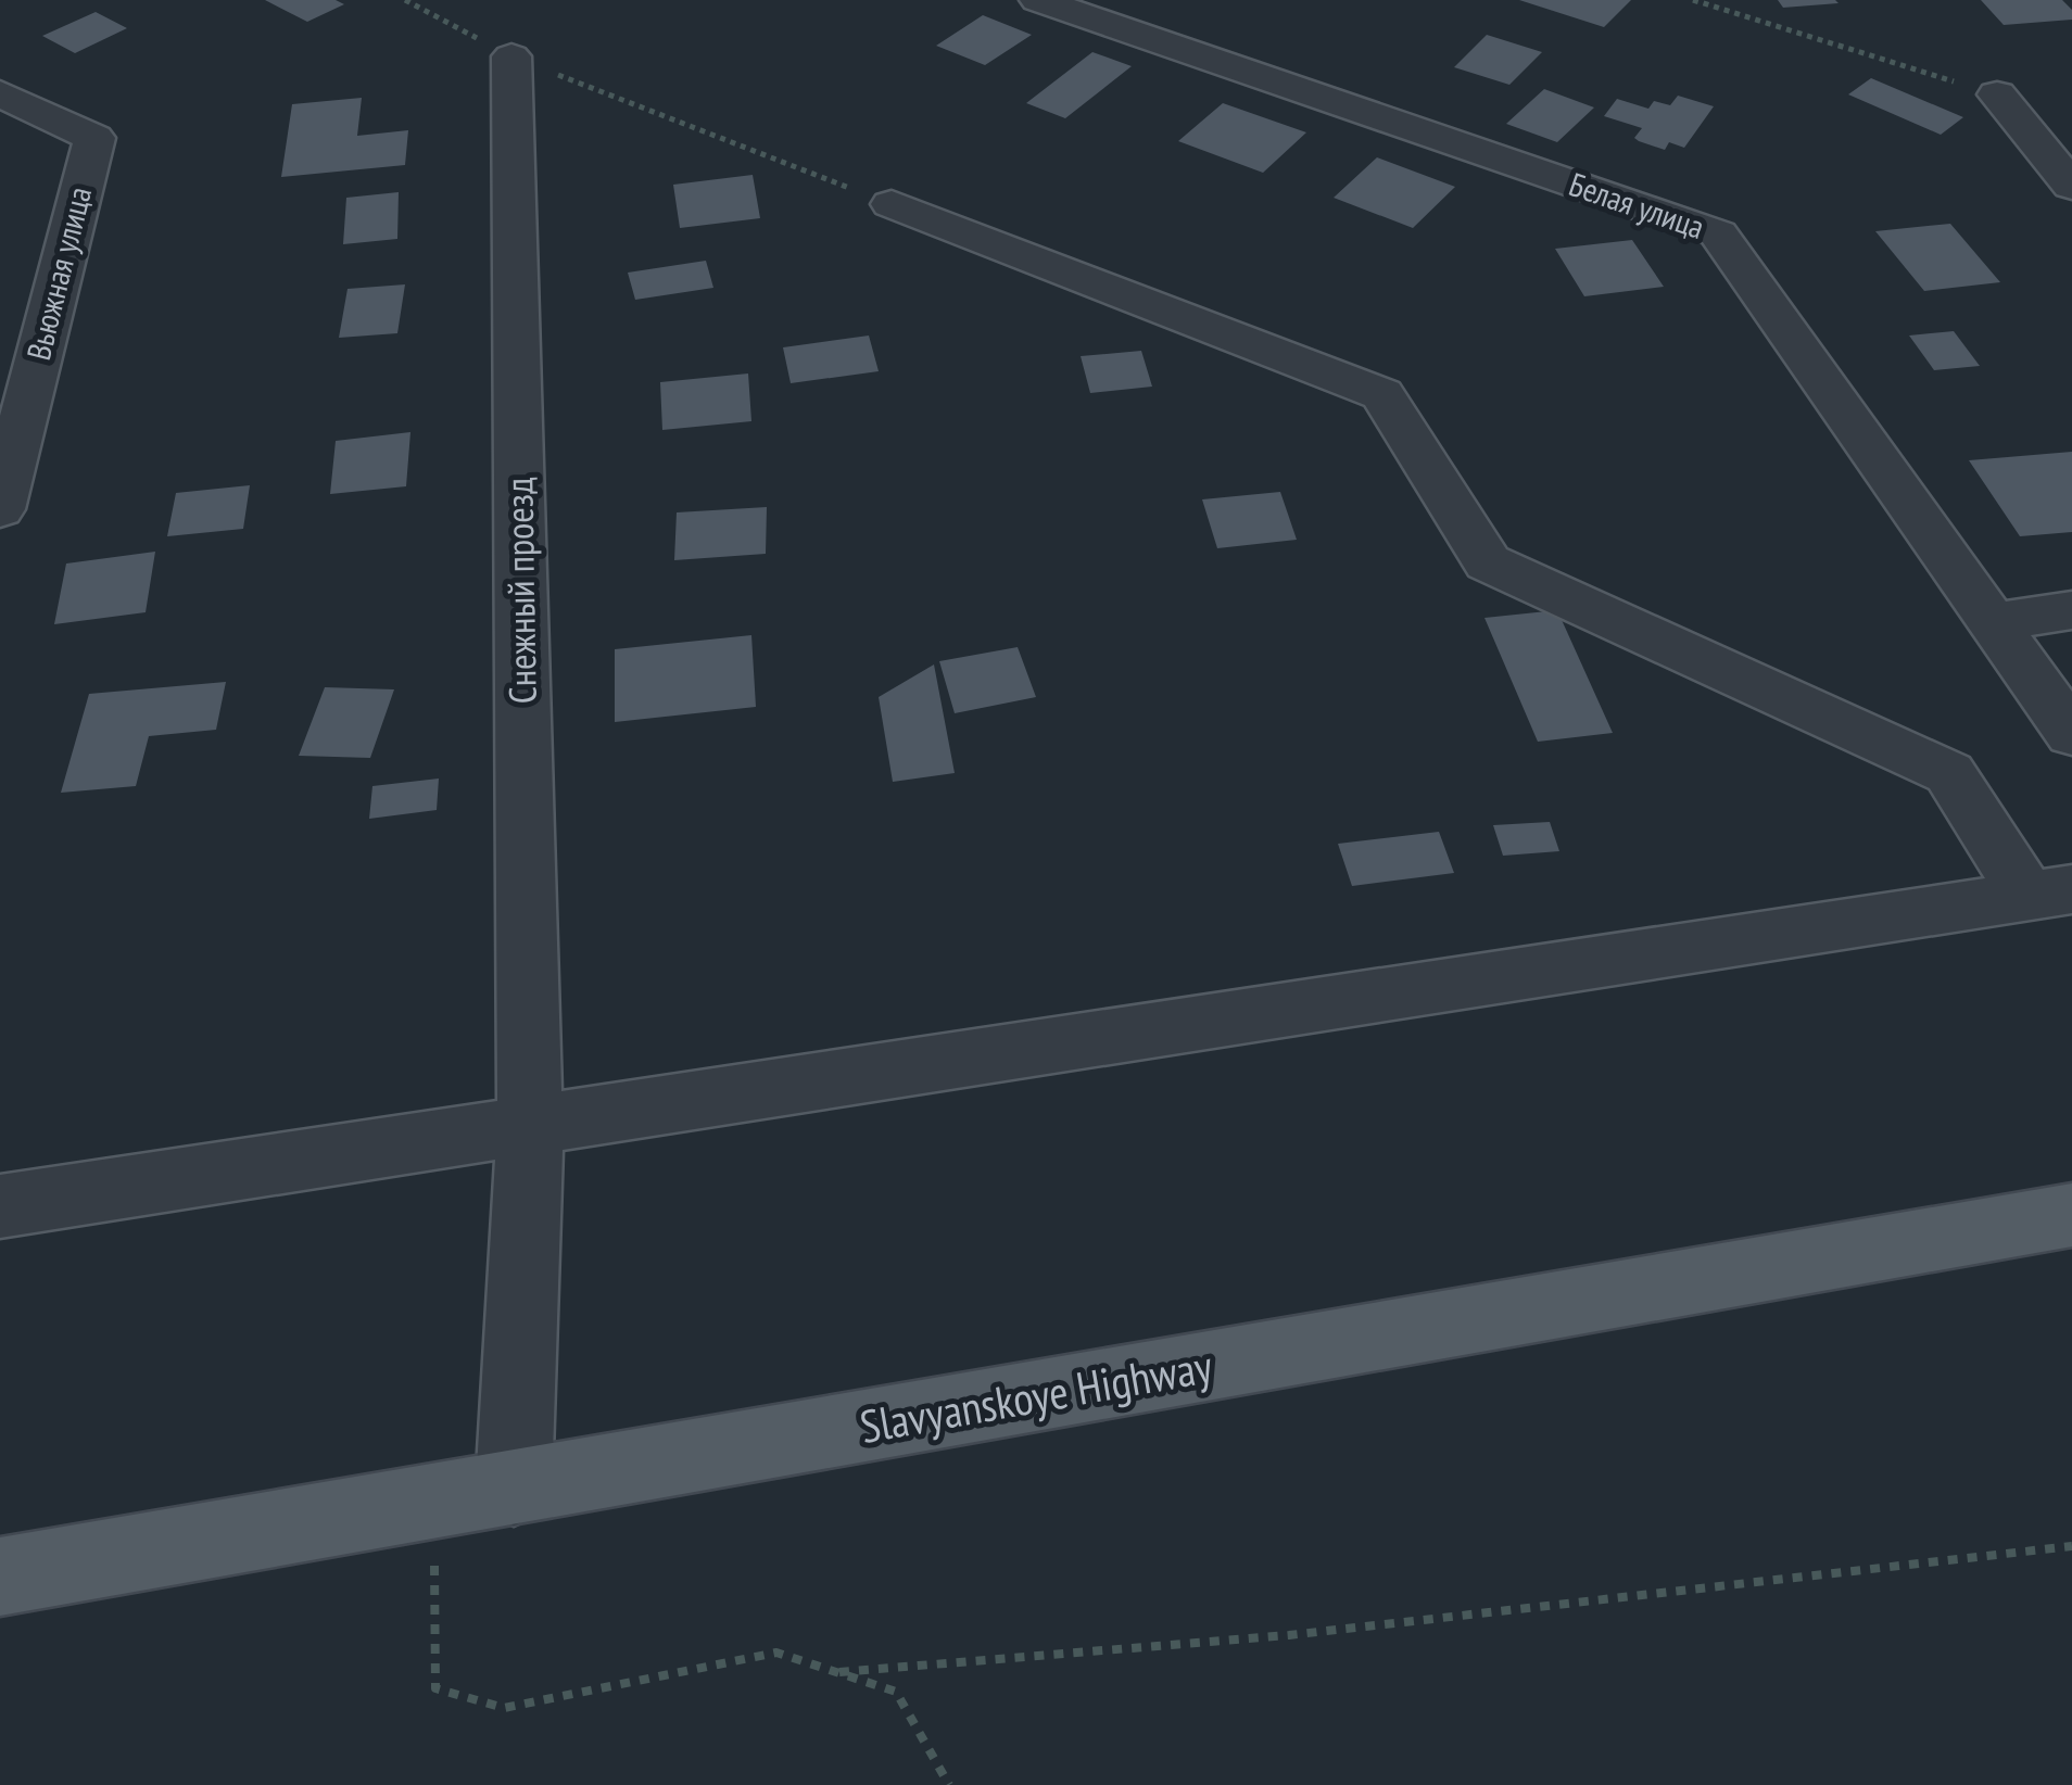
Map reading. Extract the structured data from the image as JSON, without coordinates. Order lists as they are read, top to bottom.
{
  "streets": {
    "main road": ["Slavyanskoye Highway"],
    "street": ["Белая улица", "Вьюжная улица", "Снежный проезд"]
  },
  "crossings": [
    ["Снежный проезд", "Slavyanskoye Highway"]
  ]
}
